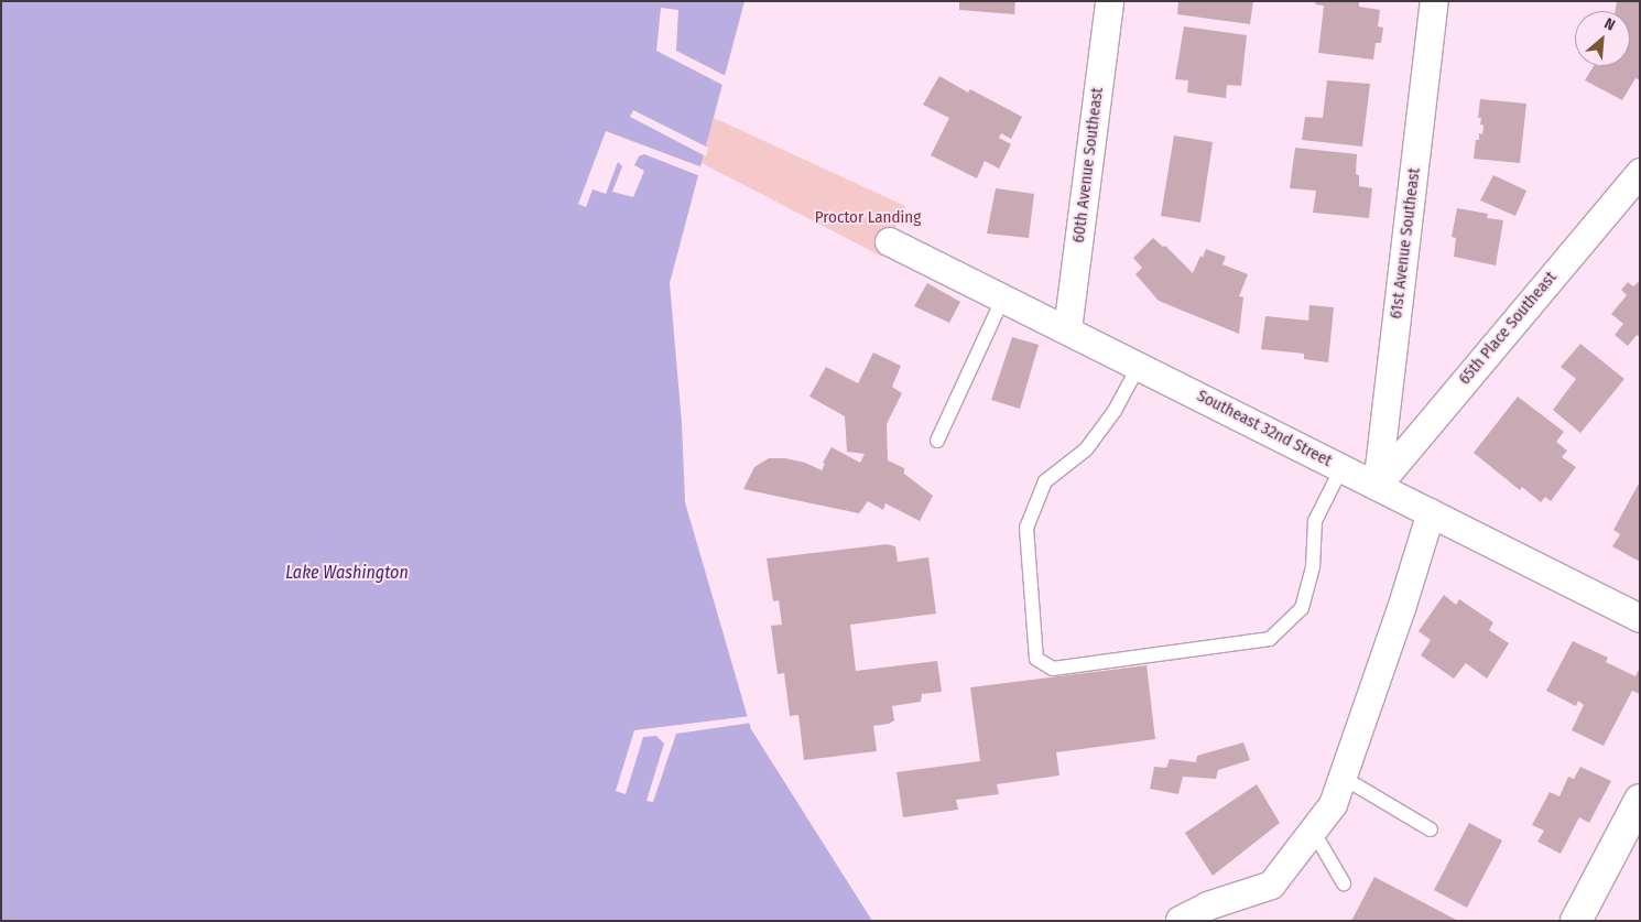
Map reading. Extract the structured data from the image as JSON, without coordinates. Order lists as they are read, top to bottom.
{
  "streets": {
    "street": [
      "60th Avenue Southeast",
      "61st Avenue Southeast",
      "65th Place Southeast",
      "Southeast 32nd Street"
    ]
  },
  "crossings": [
    ["60th Avenue Southeast", "Southeast 32nd Street"],
    ["61st Avenue Southeast", "65th Place Southeast"],
    ["61st Avenue Southeast", "Southeast 32nd Street"],
    ["65th Place Southeast", "Southeast 32nd Street"]
  ],
  "water": ["Lake Washington"],
  "parks": ["Proctor Landing"],
  "north": "top right"
}
